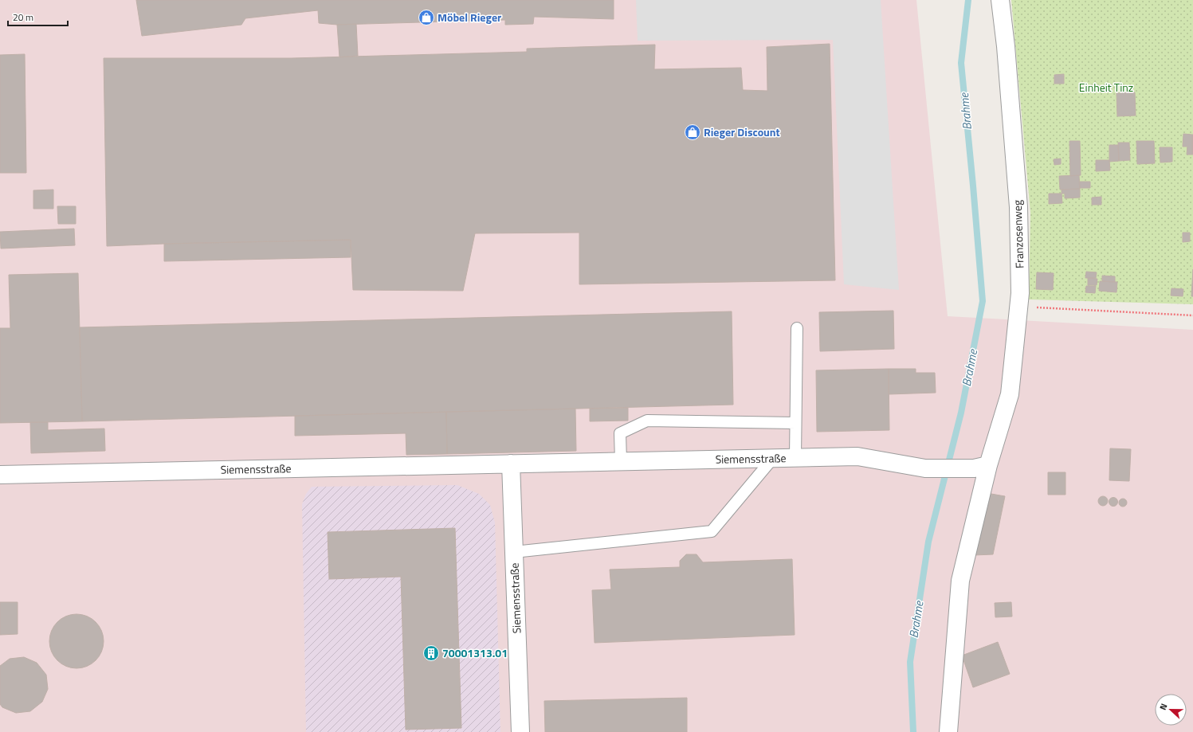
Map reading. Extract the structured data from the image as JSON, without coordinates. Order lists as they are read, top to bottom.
{
  "streets": {
    "street": ["Franzosenweg", "Siemensstraße"]
  },
  "crossings": [
    ["Franzosenweg", "Siemensstraße"]
  ],
  "water": ["Brahme"],
  "parks": ["Einheit Tinz"],
  "places": {
    "shop": ["Möbel Rieger", "Rieger Discount"],
    "building": ["70001313.01"]
  },
  "scale_bar": "20 m",
  "north": "left"
}
